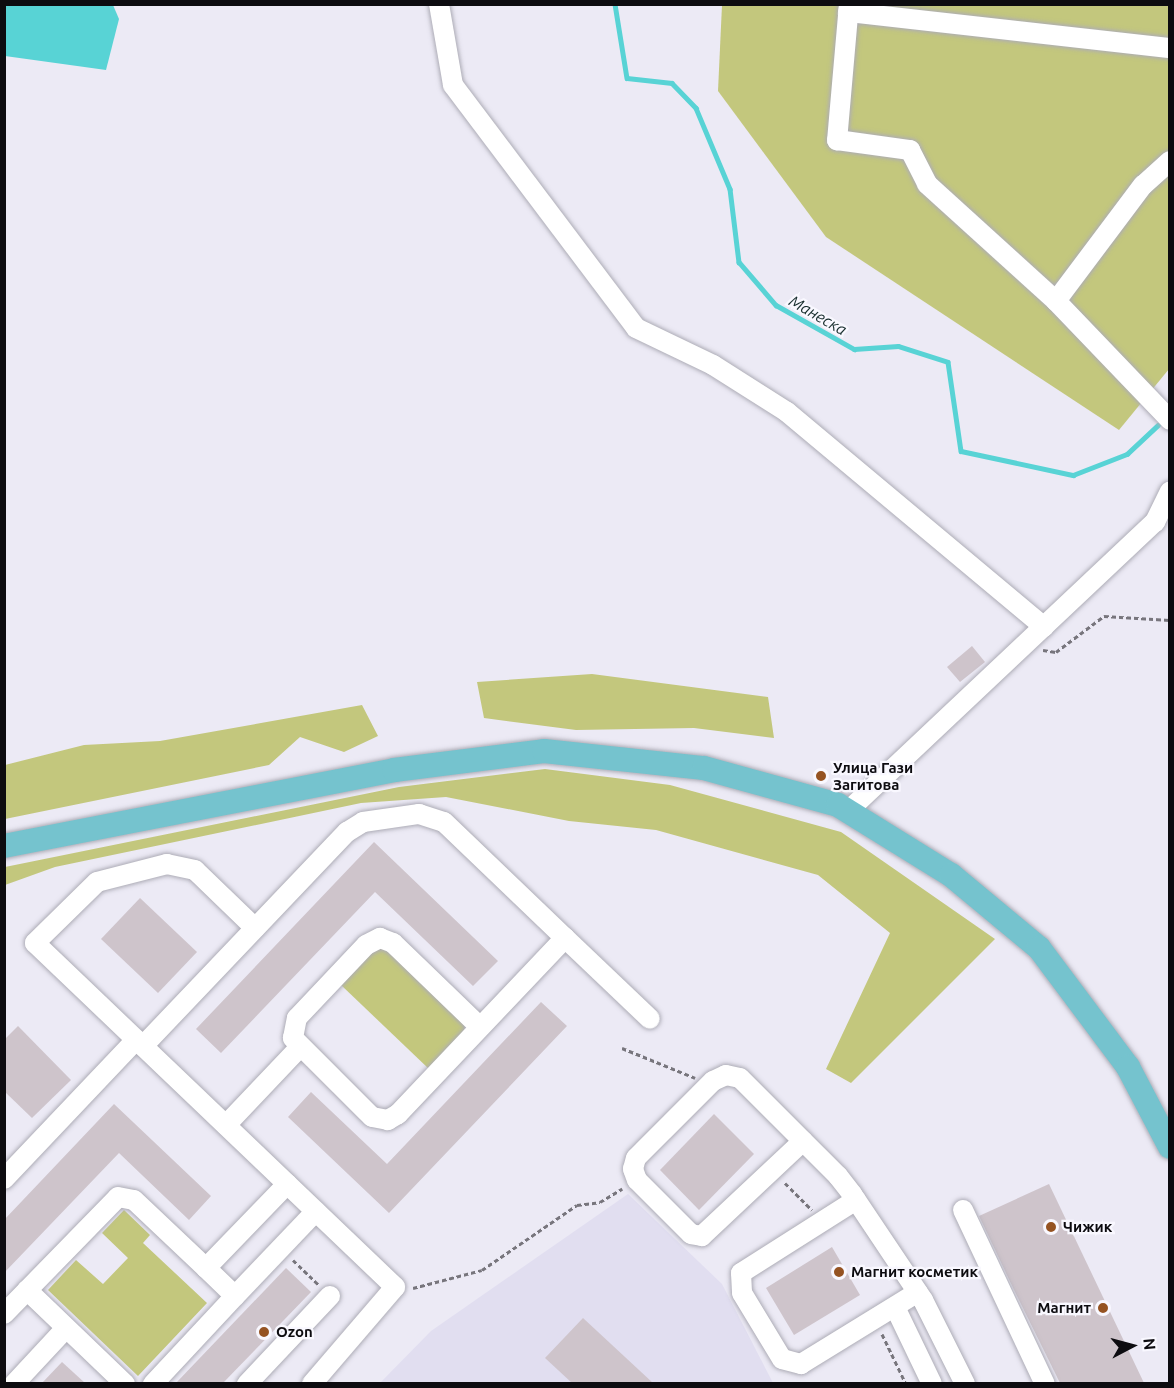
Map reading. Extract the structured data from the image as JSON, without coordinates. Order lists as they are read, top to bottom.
{
  "water": ["Манеска"],
  "places": [
    "Улица Гази Загитова",
    "Чижик",
    "Магнит косметик",
    "Магнит",
    "Ozon"
  ],
  "north": "right"
}
